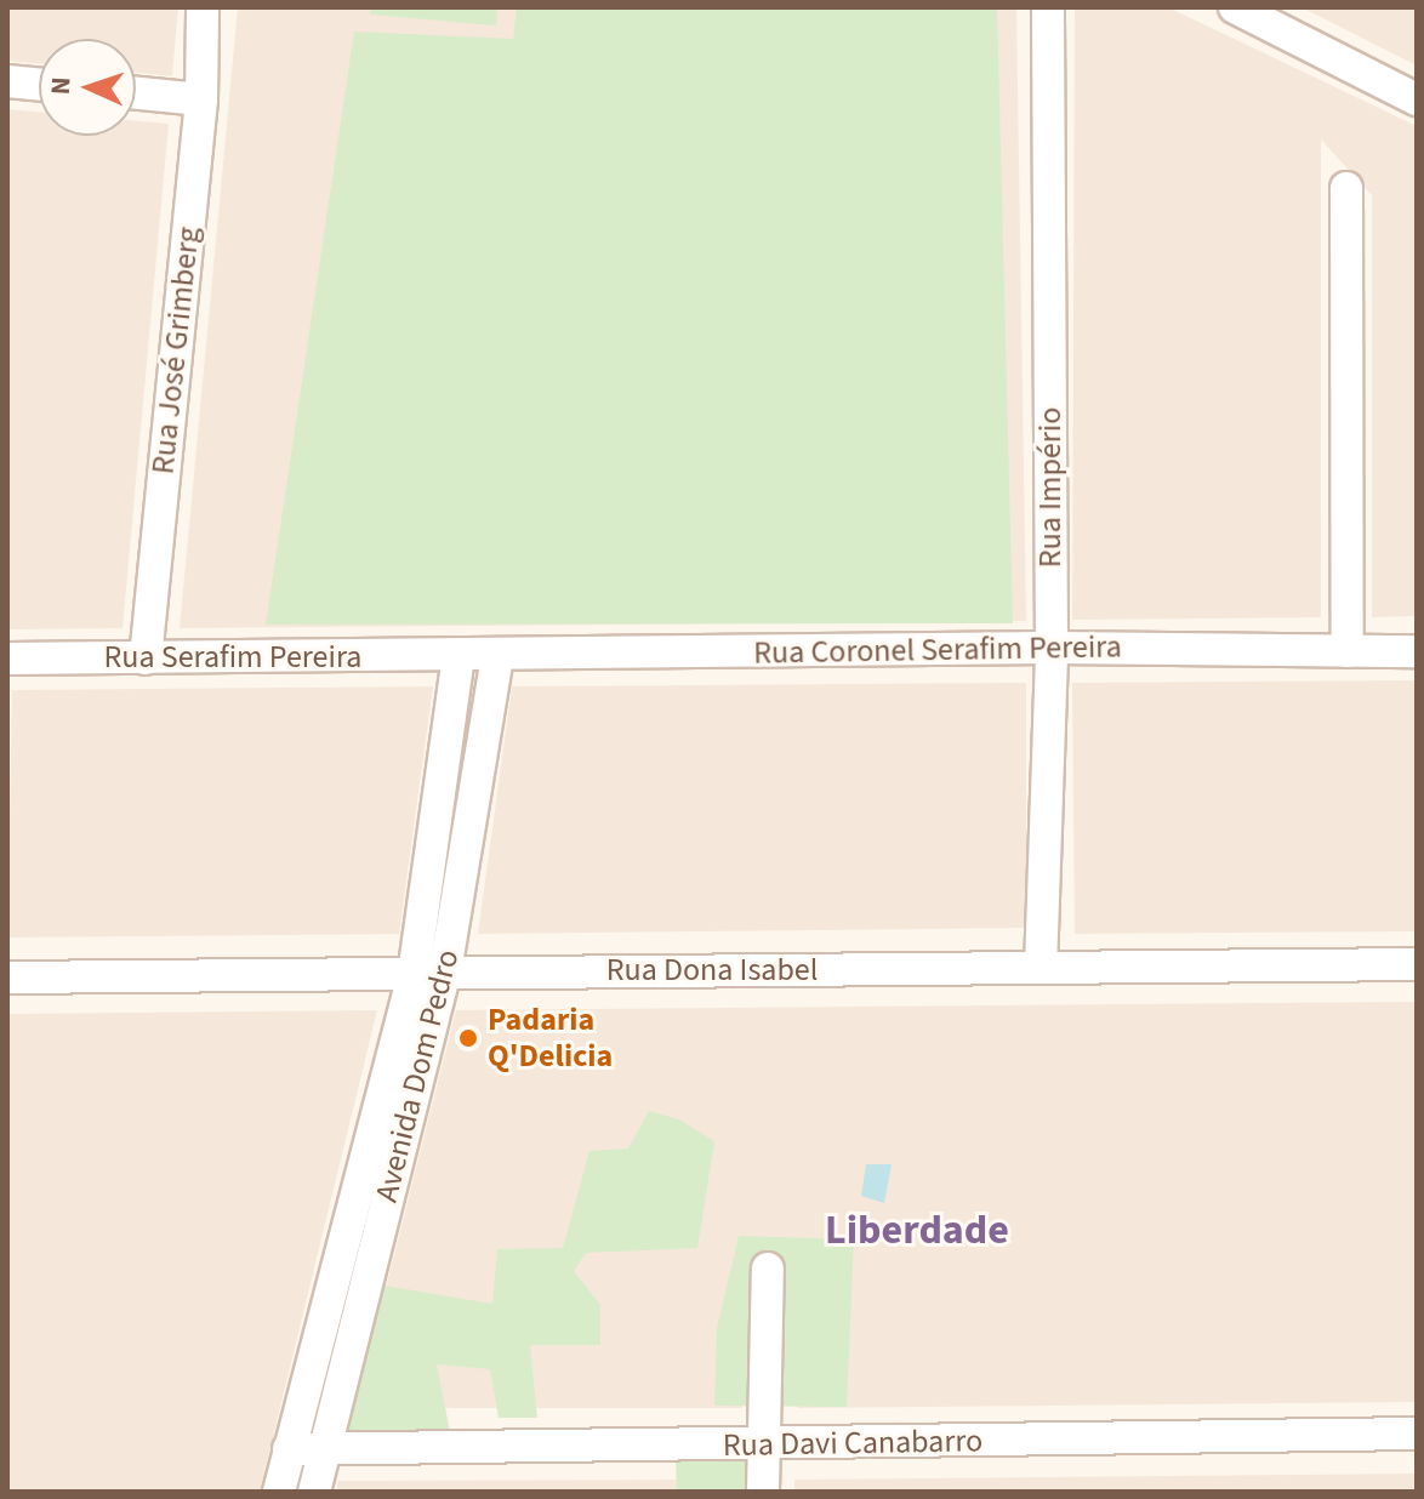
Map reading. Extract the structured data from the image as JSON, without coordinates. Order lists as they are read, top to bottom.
{
  "streets": {
    "street": [
      "Rua José Grimberg",
      "Rua Império",
      "Rua Coronel Serafim Pereira",
      "Rua Serafim Pereira",
      "Rua Dona Isabel",
      "Avenida Dom Pedro",
      "Rua Davi Canabarro"
    ]
  },
  "crossings": [
    ["Rua José Grimberg", "Rua Serafim Pereira"],
    ["Rua Império", "Rua Coronel Serafim Pereira"],
    ["Rua Império", "Rua Dona Isabel"],
    ["Rua Coronel Serafim Pereira", "Rua Serafim Pereira"],
    ["Rua Coronel Serafim Pereira", "Avenida Dom Pedro"],
    ["Rua Serafim Pereira", "Avenida Dom Pedro"],
    ["Rua Dona Isabel", "Avenida Dom Pedro"],
    ["Avenida Dom Pedro", "Rua Davi Canabarro"]
  ],
  "districts": ["Liberdade"],
  "places": ["Padaria Q'Delicia"],
  "north": "left"
}
